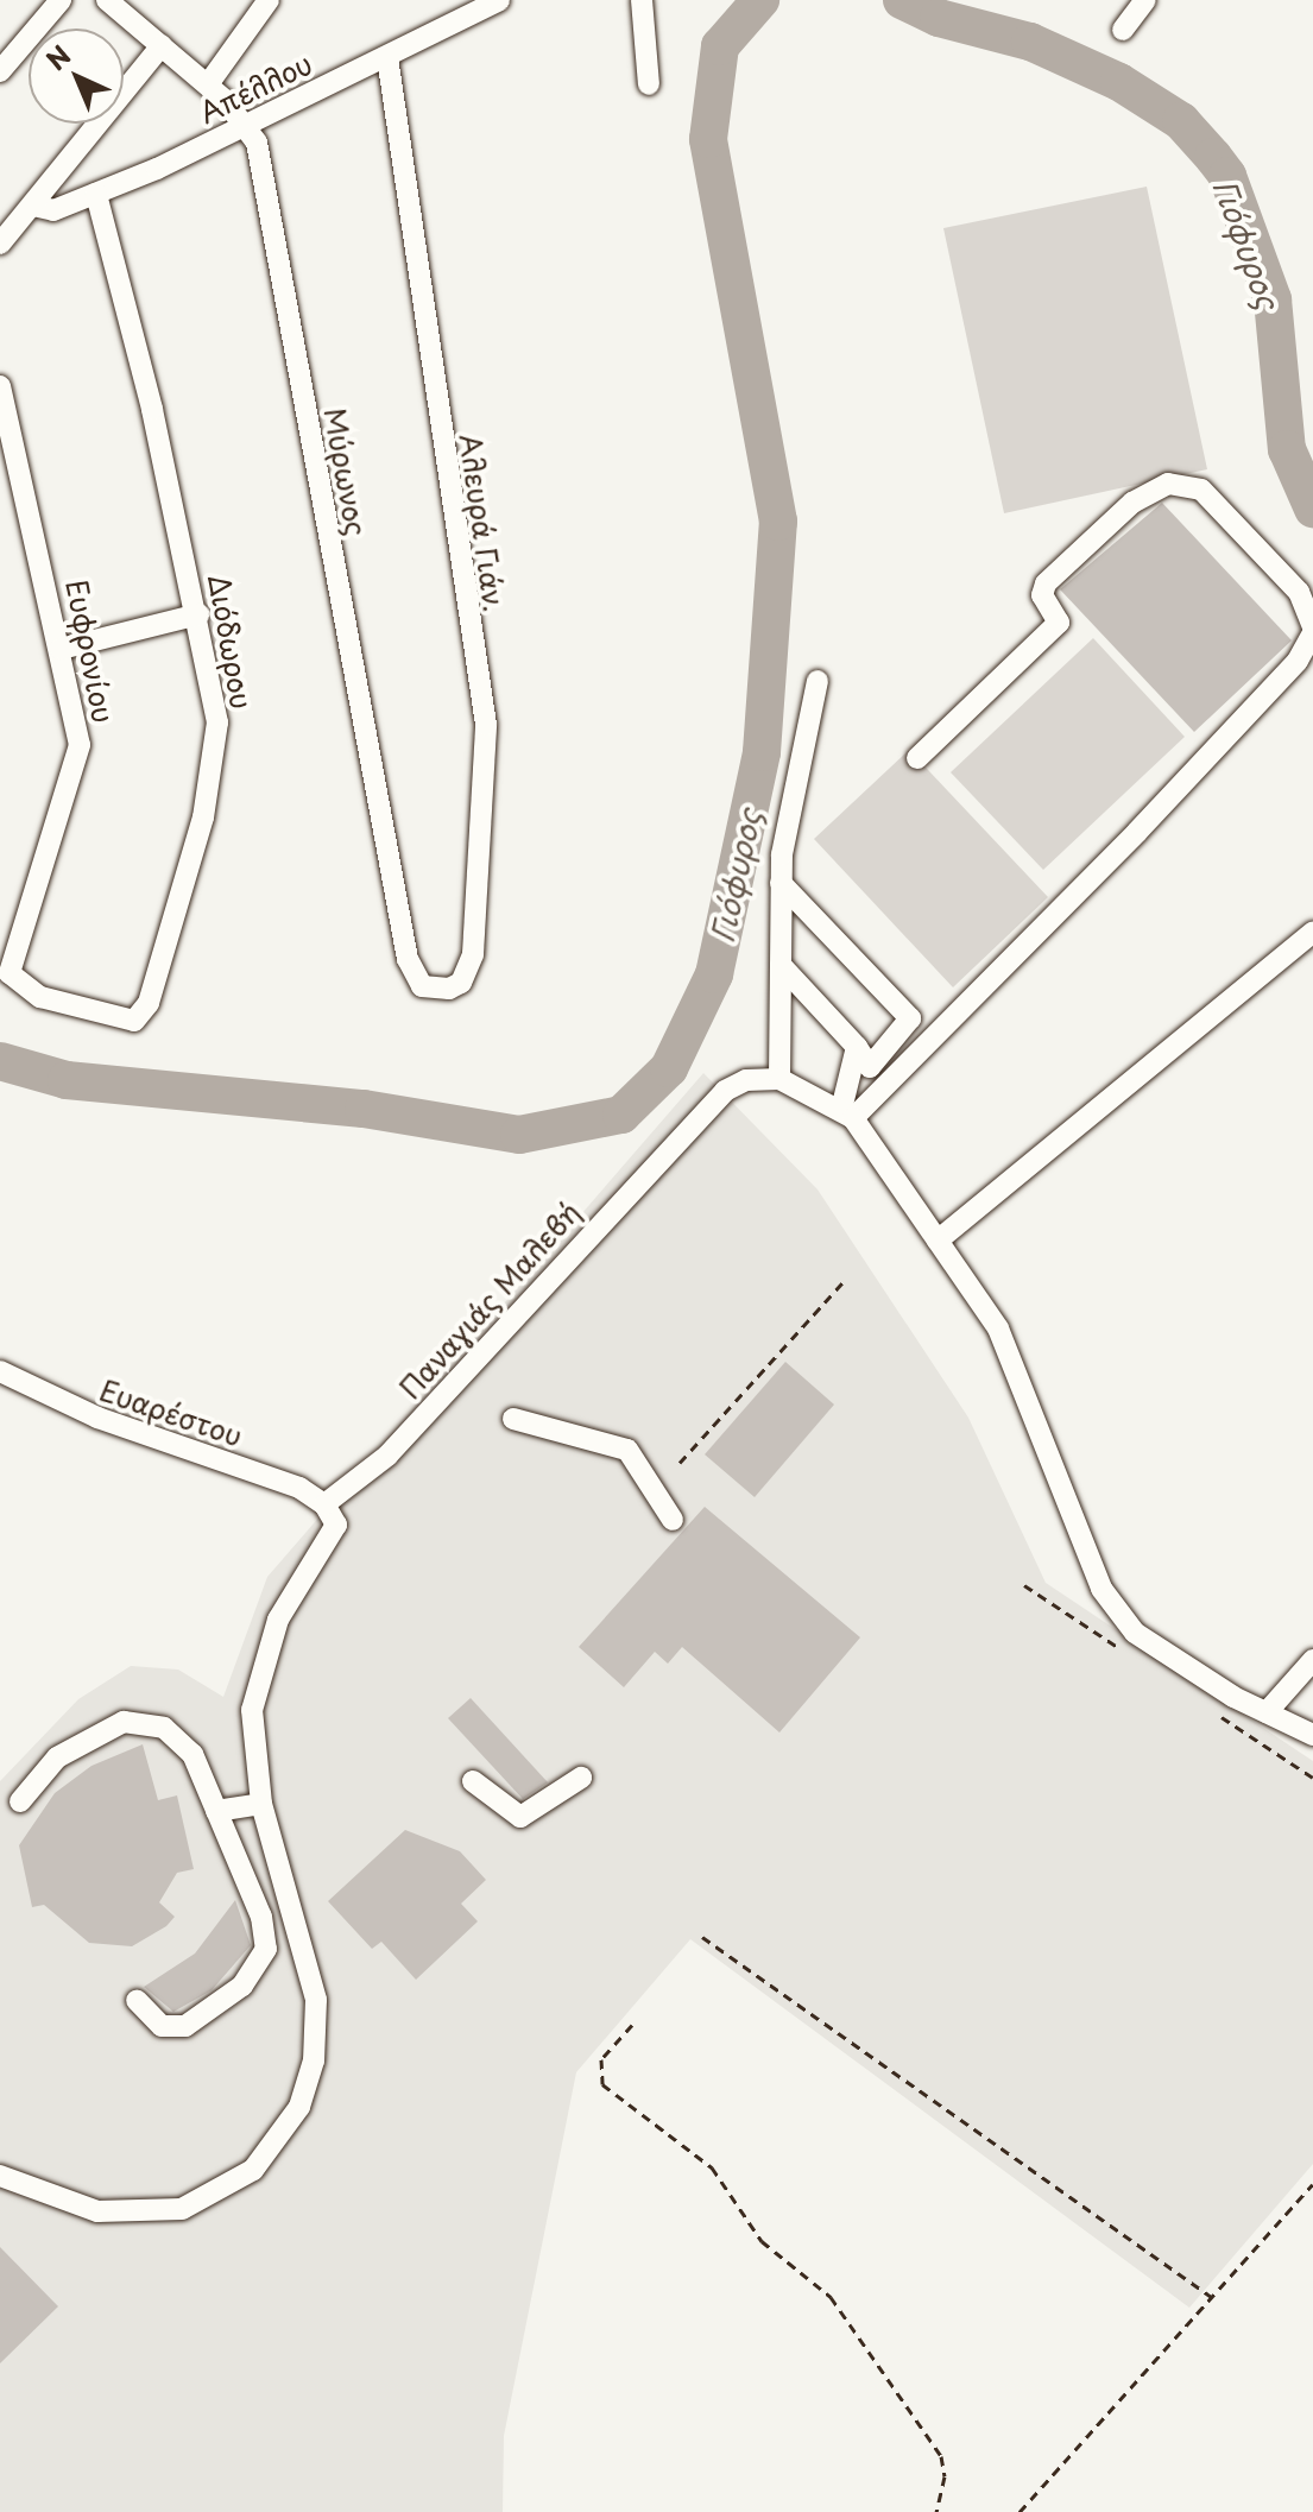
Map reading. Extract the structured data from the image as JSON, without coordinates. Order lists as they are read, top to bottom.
{
  "streets": {
    "street": [
      "Απέλλου",
      "Μύρωνος",
      "Αλευρά Γιάν.",
      "Διόδωρου",
      "Ευφρονίου",
      "Παναγιάς Μαλεβή",
      "Ευαρέστου"
    ]
  },
  "crossings": [
    ["Απέλλου", "Μύρωνος"],
    ["Απέλλου", "Αλευρά Γιάν."],
    ["Απέλλου", "Διόδωρου"],
    ["Μύρωνος", "Αλευρά Γιάν."],
    ["Διόδωρου", "Ευφρονίου"],
    ["Παναγιάς Μαλεβή", "Ευαρέστου"]
  ],
  "water": ["Γιόφυρος"],
  "north": "top left"
}
